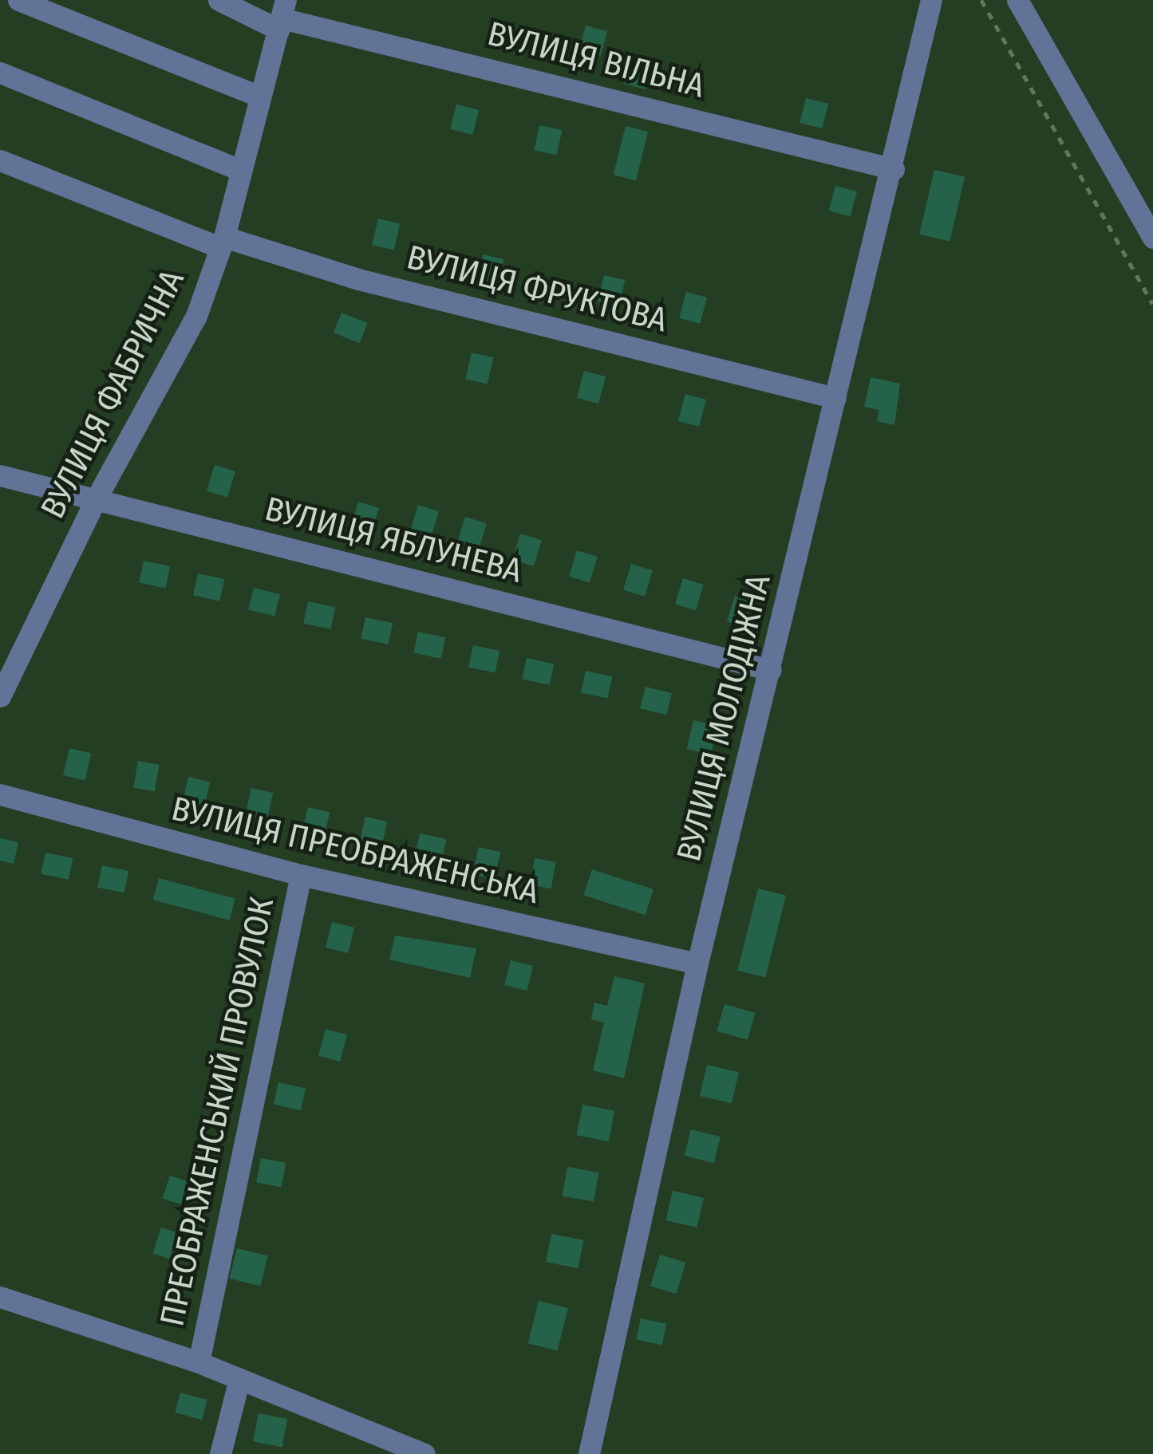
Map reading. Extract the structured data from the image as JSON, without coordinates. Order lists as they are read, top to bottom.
{
  "streets": {
    "street": [
      "ВУЛИЦЯ ВІЛЬНА",
      "ВУЛИЦЯ ФРУКТОВА",
      "ВУЛИЦЯ ФАБРИЧНА",
      "ВУЛИЦЯ ЯБЛУНЕВА",
      "ВУЛИЦЯ МОЛОДІЖНА",
      "ВУЛИЦЯ ПРЕОБРАЖЕНСЬКА",
      "ПРЕОБРАЖЕНСЬКИЙ ПРОВУЛОК"
    ]
  },
  "crossings": [
    ["ВУЛИЦЯ ВІЛЬНА", "ВУЛИЦЯ ФАБРИЧНА"],
    ["ВУЛИЦЯ ВІЛЬНА", "ВУЛИЦЯ МОЛОДІЖНА"],
    ["ВУЛИЦЯ ФРУКТОВА", "ВУЛИЦЯ ФАБРИЧНА"],
    ["ВУЛИЦЯ ФРУКТОВА", "ВУЛИЦЯ МОЛОДІЖНА"],
    ["ВУЛИЦЯ ФАБРИЧНА", "ВУЛИЦЯ ЯБЛУНЕВА"],
    ["ВУЛИЦЯ ЯБЛУНЕВА", "ВУЛИЦЯ МОЛОДІЖНА"],
    ["ВУЛИЦЯ МОЛОДІЖНА", "ВУЛИЦЯ ПРЕОБРАЖЕНСЬКА"],
    ["ВУЛИЦЯ ПРЕОБРАЖЕНСЬКА", "ПРЕОБРАЖЕНСЬКИЙ ПРОВУЛОК"]
  ]
}
